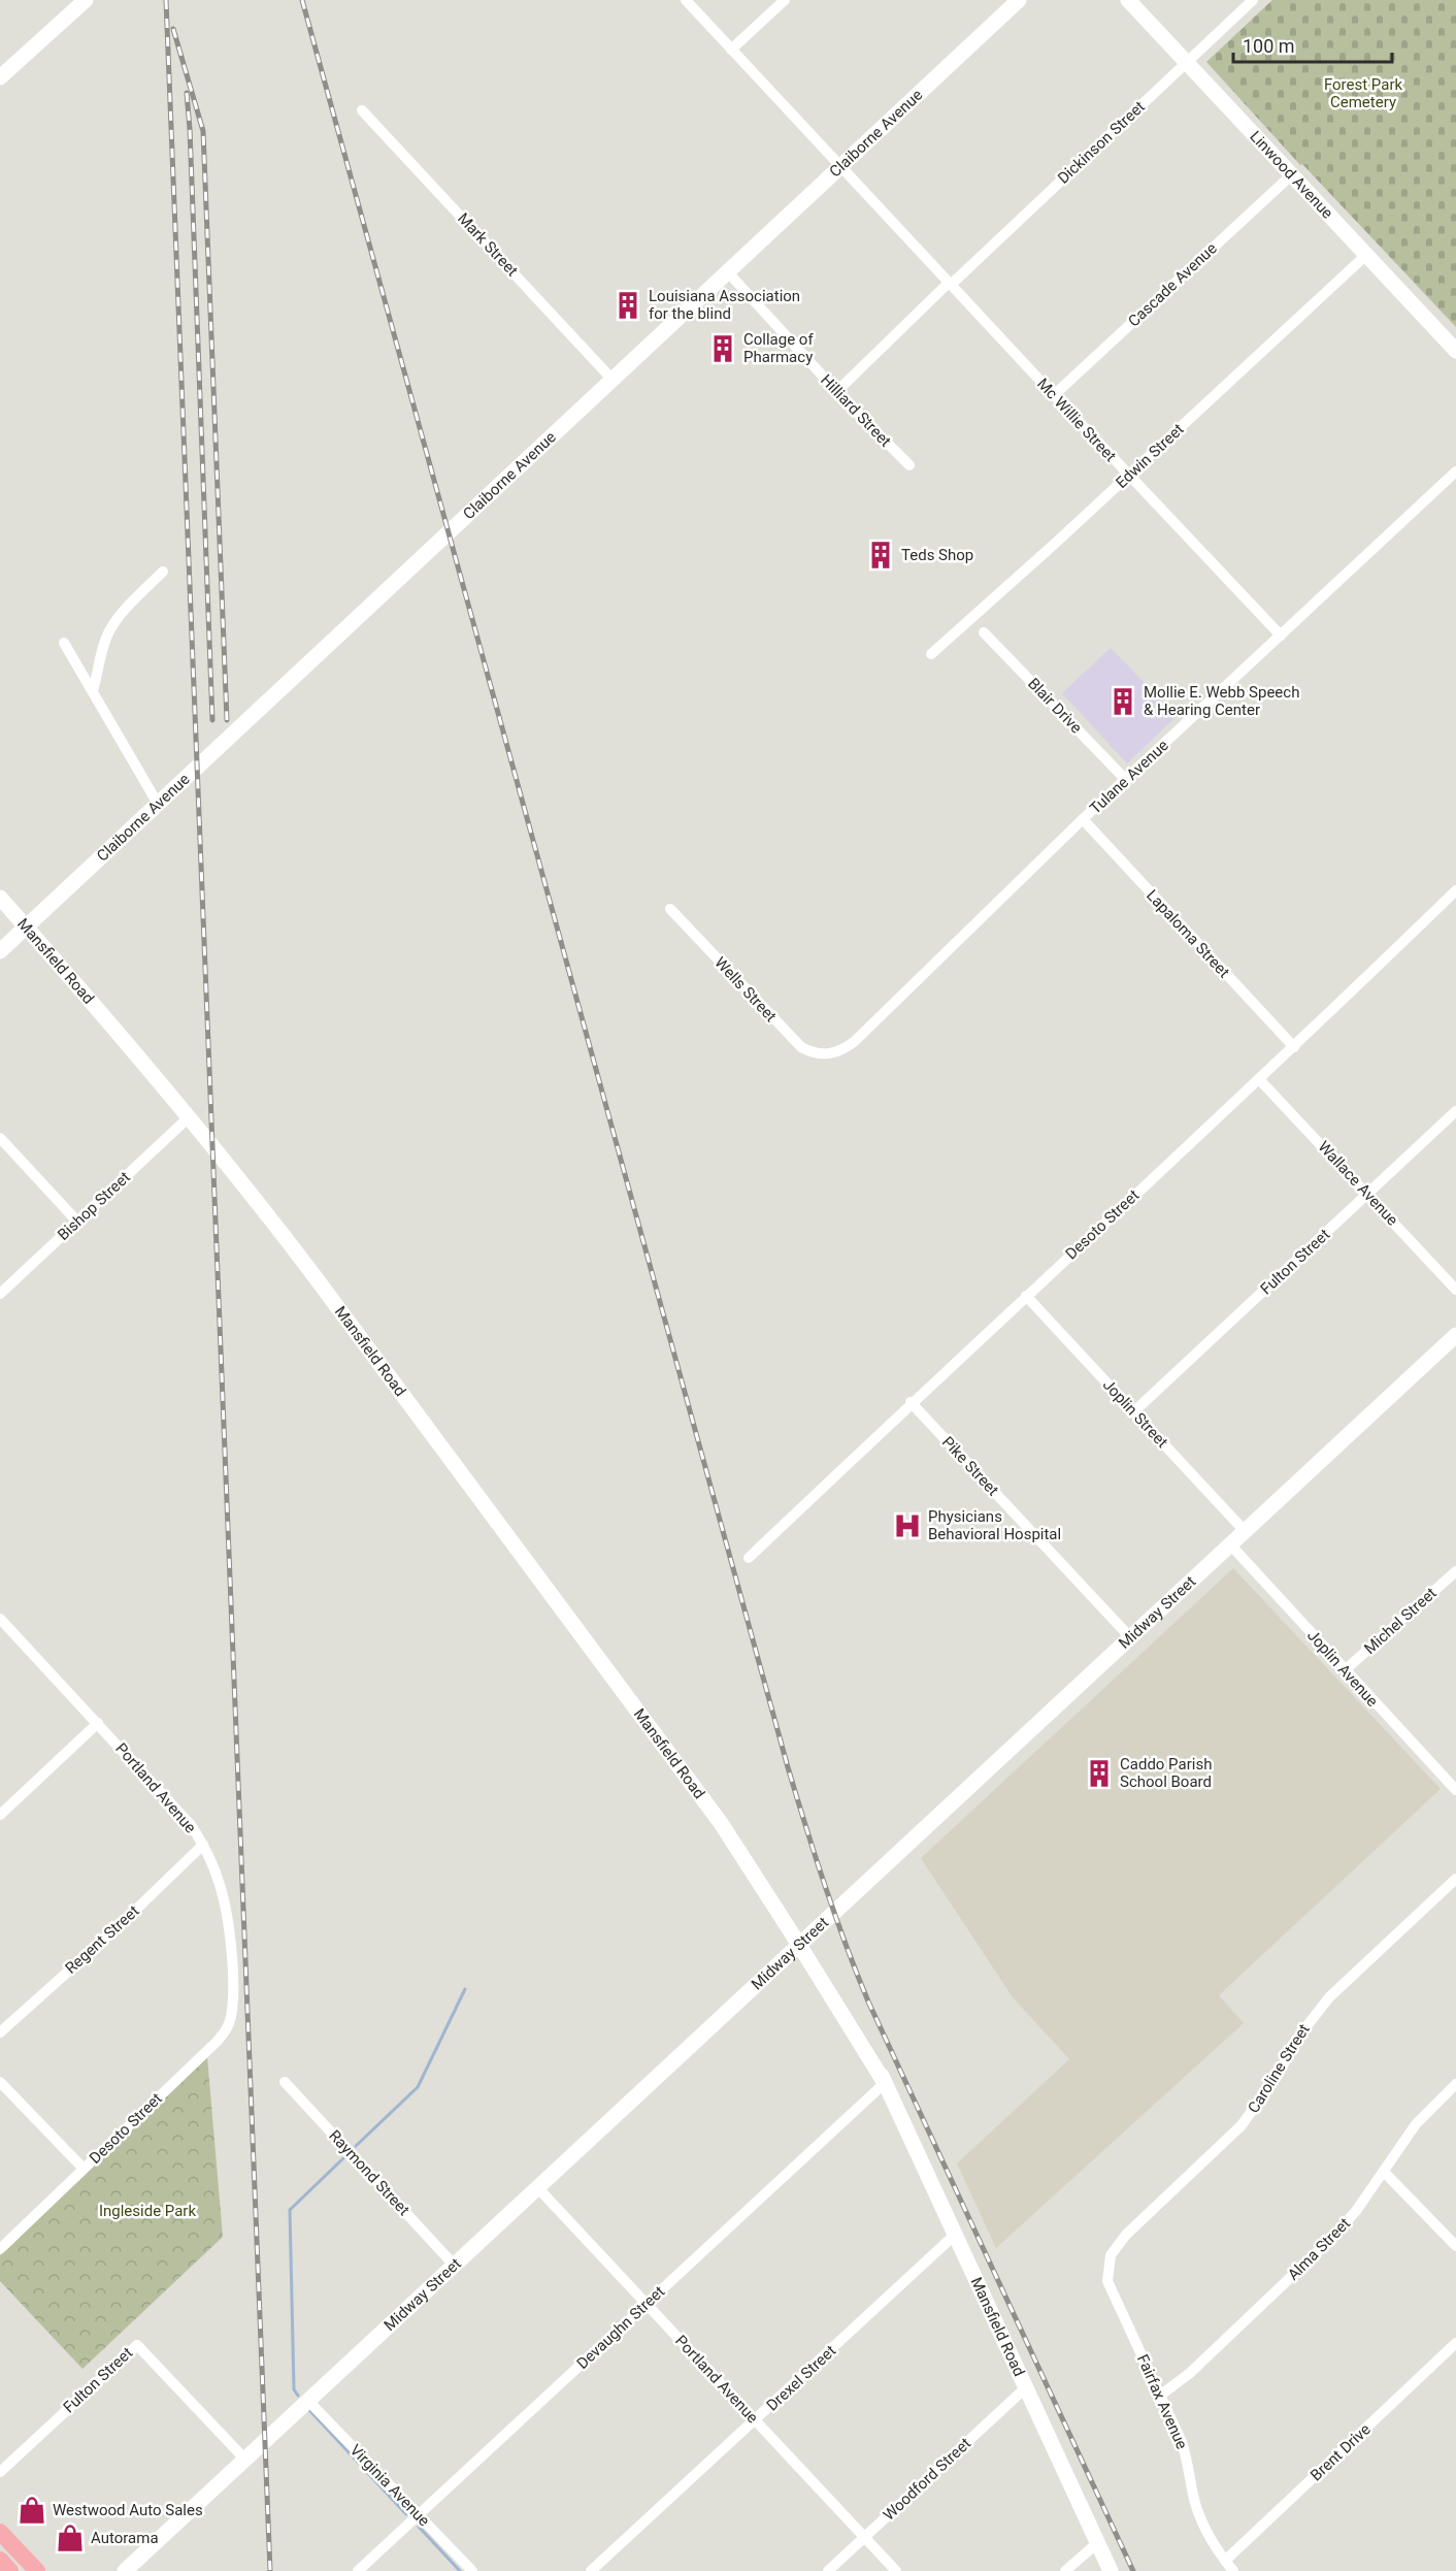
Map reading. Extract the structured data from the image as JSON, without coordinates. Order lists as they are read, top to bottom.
{
  "streets": {
    "street": [
      "Claiborne Avenue",
      "Dickinson Street",
      "Linwood Avenue",
      "Mark Street",
      "Cascade Avenue",
      "Hilliard Street",
      "Mc Willie Street",
      "Edwin Street",
      "Blair Drive",
      "Tulane Avenue",
      "Lapaloma Street",
      "Mansfield Road",
      "Wells Street",
      "Wallace Avenue",
      "Bishop Street",
      "Desoto Street",
      "Fulton Street",
      "Joplin Street",
      "Pike Street",
      "Midway Street",
      "Michel Street",
      "Joplin Avenue",
      "Portland Avenue",
      "Regent Street",
      "Caroline Street",
      "Raymond Street",
      "Alma Street",
      "Devaughn Street",
      "Drexel Street",
      "Fairfax Avenue",
      "Brent Drive",
      "Woodford Street",
      "Virginia Avenue"
    ]
  },
  "crossings": [
    ["Claiborne Avenue", "Mark Street"],
    ["Claiborne Avenue", "Hilliard Street"],
    ["Claiborne Avenue", "Mc Willie Street"],
    ["Claiborne Avenue", "Mansfield Road"],
    ["Dickinson Street", "Linwood Avenue"],
    ["Dickinson Street", "Hilliard Street"],
    ["Dickinson Street", "Mc Willie Street"],
    ["Linwood Avenue", "Cascade Avenue"],
    ["Linwood Avenue", "Edwin Street"],
    ["Cascade Avenue", "Mc Willie Street"],
    ["Mc Willie Street", "Edwin Street"],
    ["Mc Willie Street", "Tulane Avenue"],
    ["Blair Drive", "Tulane Avenue"],
    ["Tulane Avenue", "Lapaloma Street"],
    ["Tulane Avenue", "Wells Street"],
    ["Lapaloma Street", "Desoto Street"],
    ["Mansfield Road", "Bishop Street"],
    ["Mansfield Road", "Midway Street"],
    ["Mansfield Road", "Devaughn Street"],
    ["Mansfield Road", "Drexel Street"],
    ["Mansfield Road", "Woodford Street"],
    ["Wallace Avenue", "Desoto Street"],
    ["Wallace Avenue", "Fulton Street"],
    ["Desoto Street", "Joplin Street"],
    ["Desoto Street", "Pike Street"],
    ["Desoto Street", "Portland Avenue"],
    ["Fulton Street", "Joplin Street"],
    ["Fulton Street", "Midway Street"],
    ["Joplin Street", "Midway Street"],
    ["Pike Street", "Midway Street"],
    ["Midway Street", "Joplin Avenue"],
    ["Midway Street", "Portland Avenue"],
    ["Midway Street", "Raymond Street"],
    ["Midway Street", "Virginia Avenue"],
    ["Michel Street", "Joplin Avenue"],
    ["Portland Avenue", "Regent Street"],
    ["Portland Avenue", "Devaughn Street"],
    ["Portland Avenue", "Drexel Street"],
    ["Portland Avenue", "Woodford Street"],
    ["Caroline Street", "Fairfax Avenue"],
    ["Alma Street", "Fairfax Avenue"],
    ["Devaughn Street", "Virginia Avenue"],
    ["Fairfax Avenue", "Brent Drive"]
  ],
  "parks": ["Forest Park Cemetery", "Ingleside Park"],
  "places": {
    "building": [
      "Louisiana Association for the blind",
      "Collage of Pharmacy",
      "Teds Shop",
      "Mollie E. Webb Speech & Hearing Center",
      "Caddo Parish School Board"
    ],
    "hospital": ["Physicians Behavioral Hospital"],
    "shop": ["Westwood Auto Sales", "Autorama"]
  },
  "scale_bar": "100 m"
}
